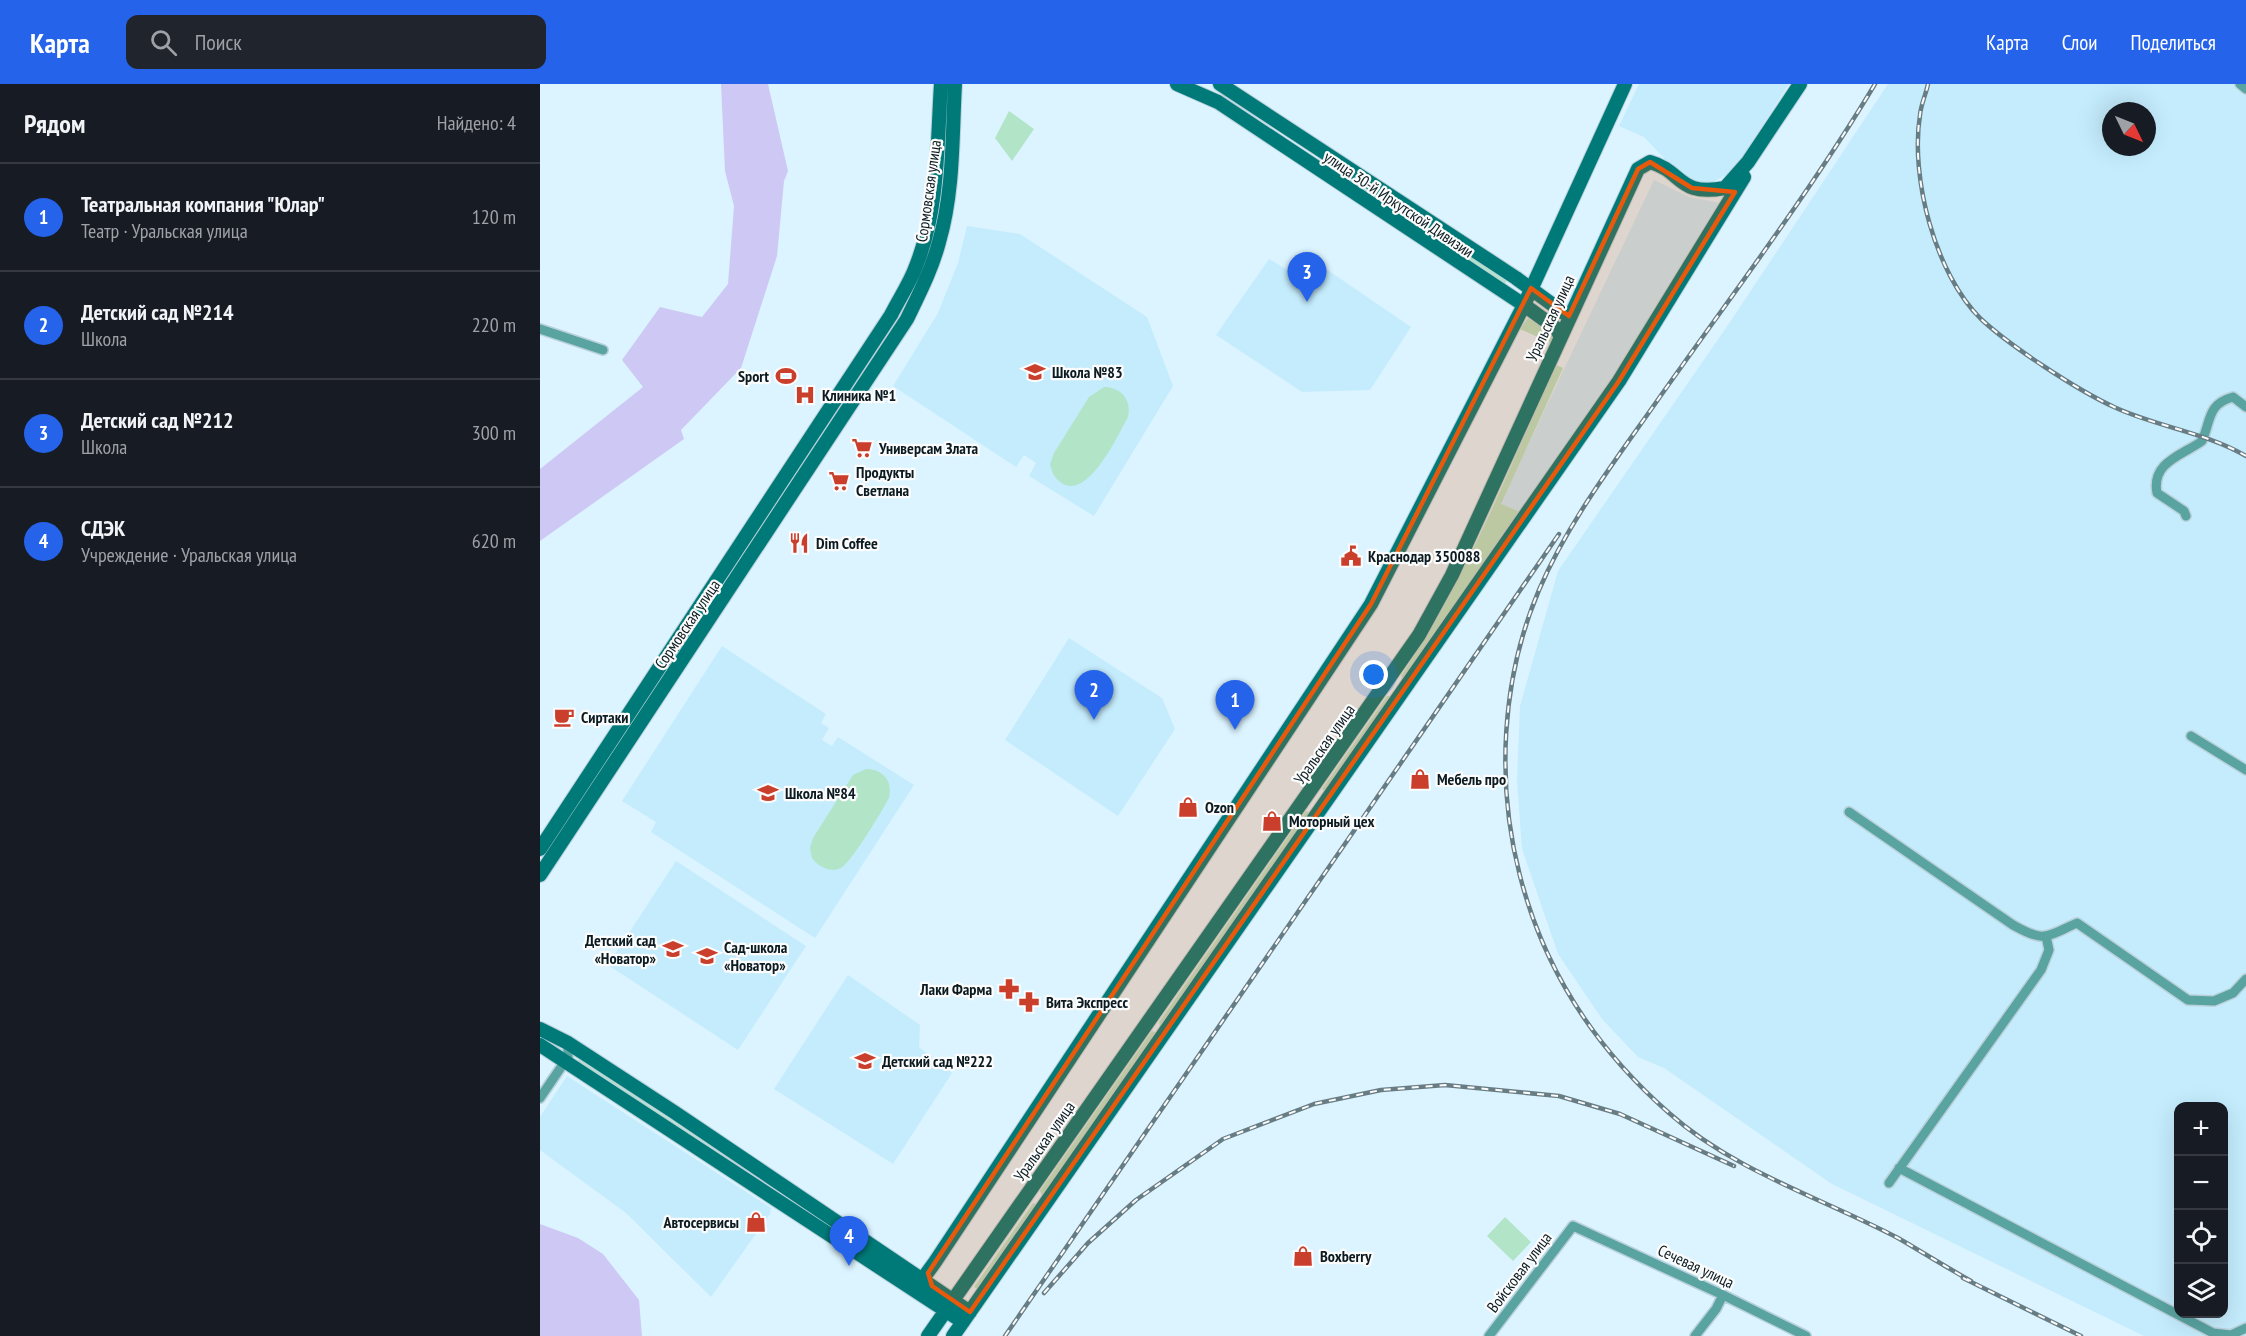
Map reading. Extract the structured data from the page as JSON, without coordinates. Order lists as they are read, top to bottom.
{
  "streets": {
    "main road": ["Сормовская улица", "улица 30-й Иркутской Дивизии", "Уральская улица"],
    "street": ["Сечевая улица", "Войсковая улица"]
  },
  "crossings": [
    ["улица 30-й Иркутской Дивизии", "Уральская улица"],
    ["Сечевая улица", "Войсковая улица"]
  ],
  "places": {
    "school or university": [
      "Школа №83",
      "Школа №84",
      "Детский сад «Новатор»",
      "Сад-школа «Новатор»",
      "Детский сад №222"
    ],
    "sports": ["Sport"],
    "hospital": ["Клиника №1"],
    "supermarket": ["Универсам Злата", "Продукты Светлана"],
    "restaurant": ["Dim Coffee"],
    "public building": ["Краснодар 350088"],
    "cafe": ["Сиртаки"],
    "shop": [
      "Мебель про",
      "Ozon",
      "Моторный цех",
      "Автосервисы",
      "Boxberry"
    ],
    "pharmacy": ["Лаки Фарма", "Вита Экспресс"]
  },
  "north": "bottom right",
  "page": {
    "header": "Карта",
    "search": "Поиск",
    "nav": ["Карта", "Слои", "Поделиться"],
    "heading": ["Рядом", "Найдено: 4"],
    "list": [
      {
        "mark": "1",
        "name": "Театральная компания \"Юлар\"",
        "note": "Театр · Уральская улица",
        "value": "120 m"
      },
      {
        "mark": "2",
        "name": "Детский сад №214",
        "note": "Школа",
        "value": "220 m"
      },
      {
        "mark": "3",
        "name": "Детский сад №212",
        "note": "Школа",
        "value": "300 m"
      },
      {
        "mark": "4",
        "name": "СДЭК",
        "note": "Учреждение · Уральская улица",
        "value": "620 m"
      }
    ],
    "pins": [
      "3",
      "2",
      "1",
      "4"
    ],
    "map_buttons": ["+", "−"]
  }
}
